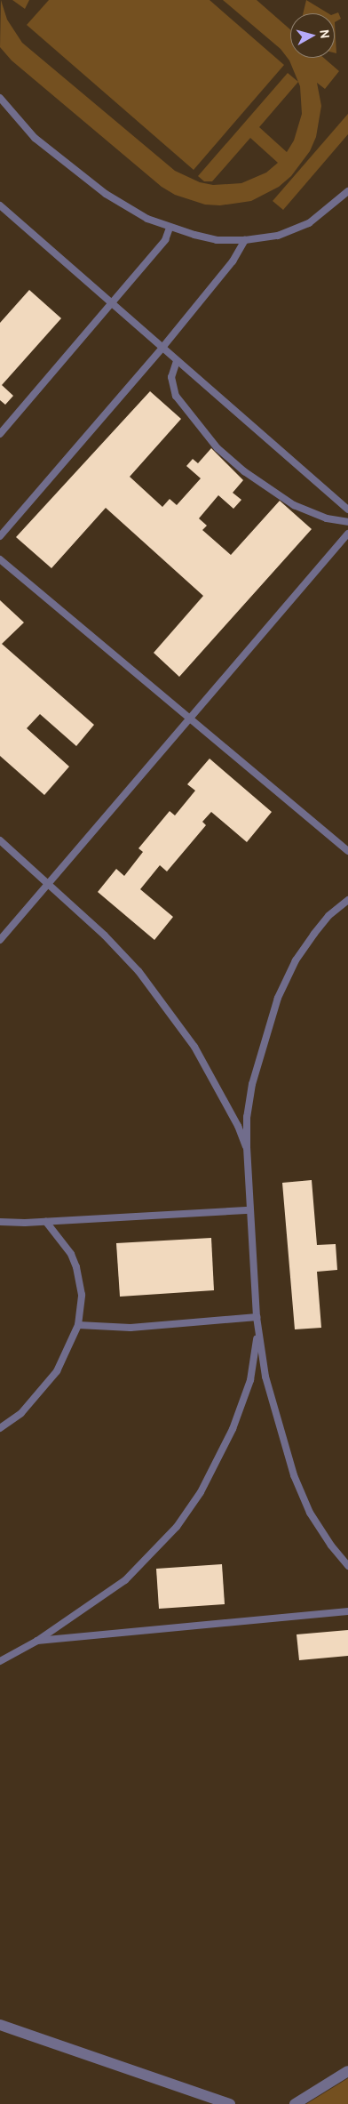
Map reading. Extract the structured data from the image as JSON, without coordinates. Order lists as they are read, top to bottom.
{
  "north": "right"
}
